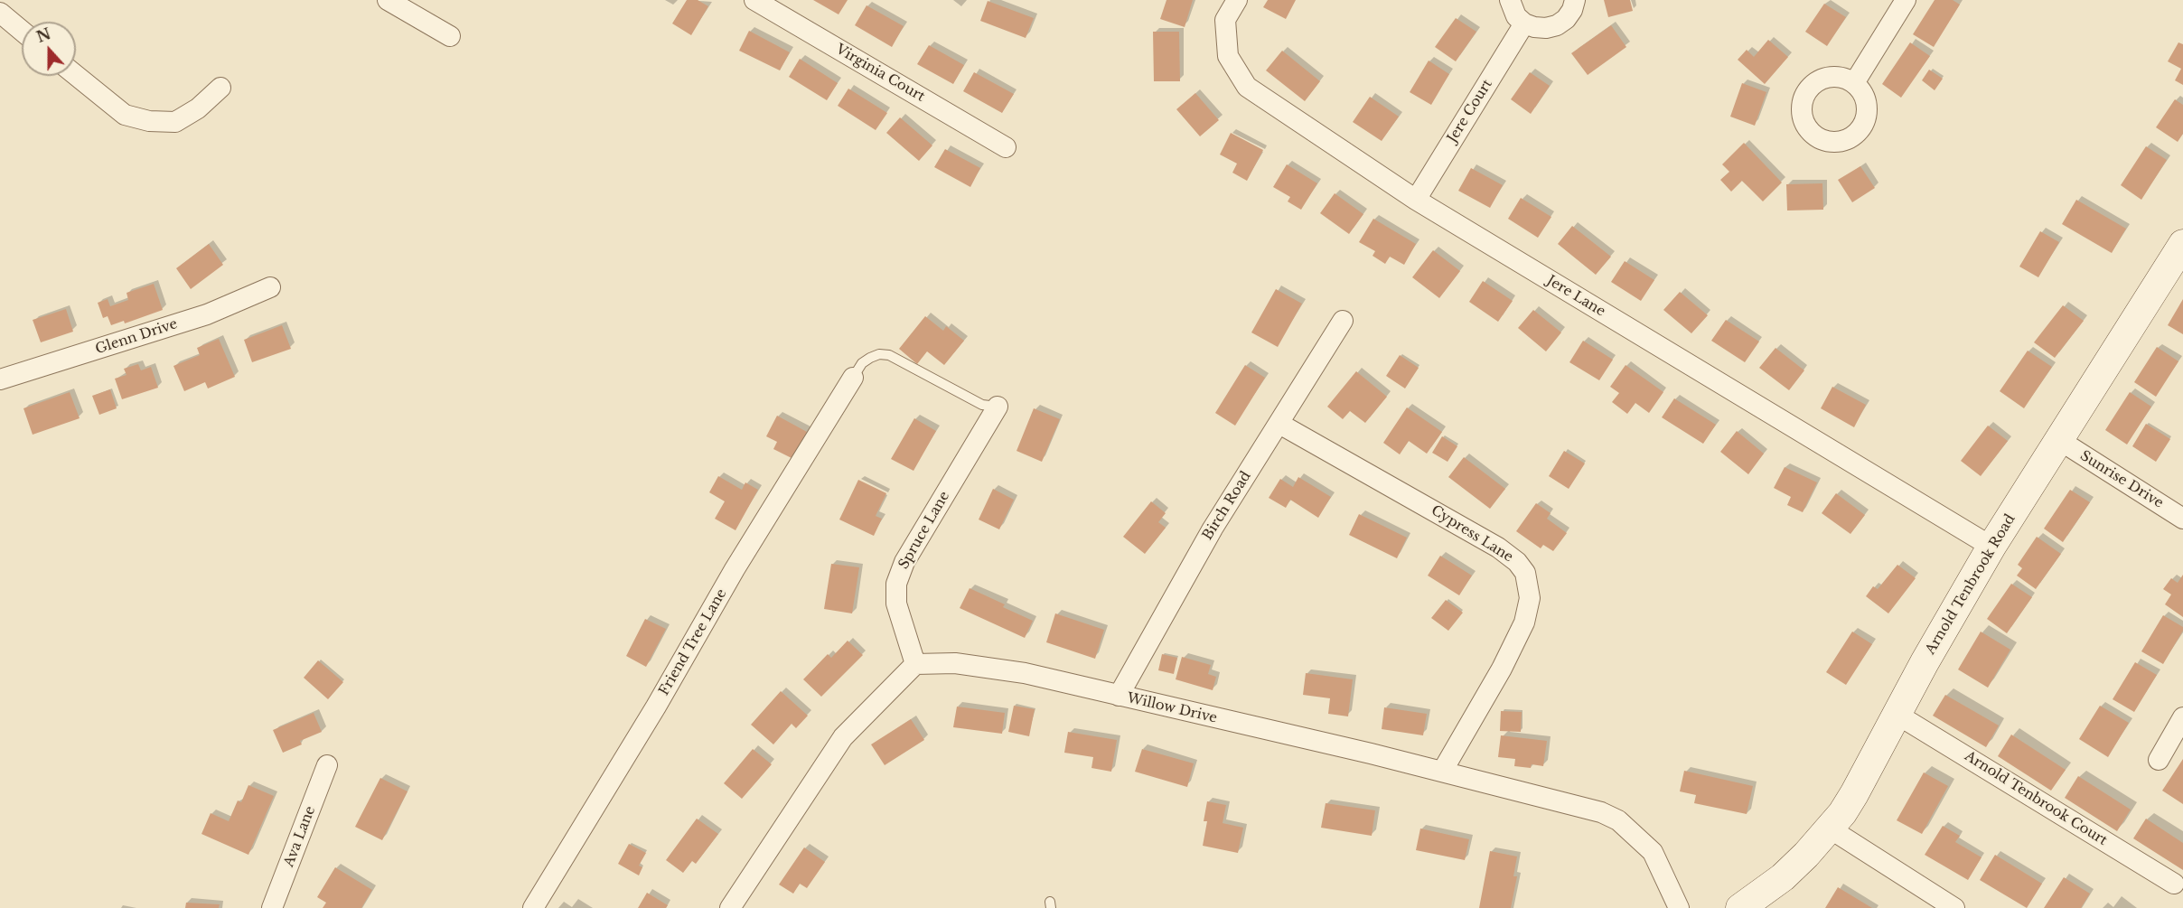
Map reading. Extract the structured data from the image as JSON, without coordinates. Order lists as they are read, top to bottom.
{
  "streets": {
    "street": [
      "Virginia Court",
      "Jere Court",
      "Jere Lane",
      "Glenn Drive",
      "Sunrise Drive",
      "Birch Road",
      "Spruce Lane",
      "Cypress Lane",
      "Arnold Tenbrook Road",
      "Friend Tree Lane",
      "Willow Drive",
      "Arnold Tenbrook Court",
      "Ava Lane"
    ]
  },
  "crossings": [
    ["Jere Court", "Jere Lane"],
    ["Jere Lane", "Arnold Tenbrook Road"],
    ["Sunrise Drive", "Arnold Tenbrook Road"],
    ["Birch Road", "Cypress Lane"],
    ["Birch Road", "Willow Drive"],
    ["Spruce Lane", "Willow Drive"],
    ["Cypress Lane", "Willow Drive"],
    ["Arnold Tenbrook Road", "Arnold Tenbrook Court"]
  ],
  "north": "top"
}
